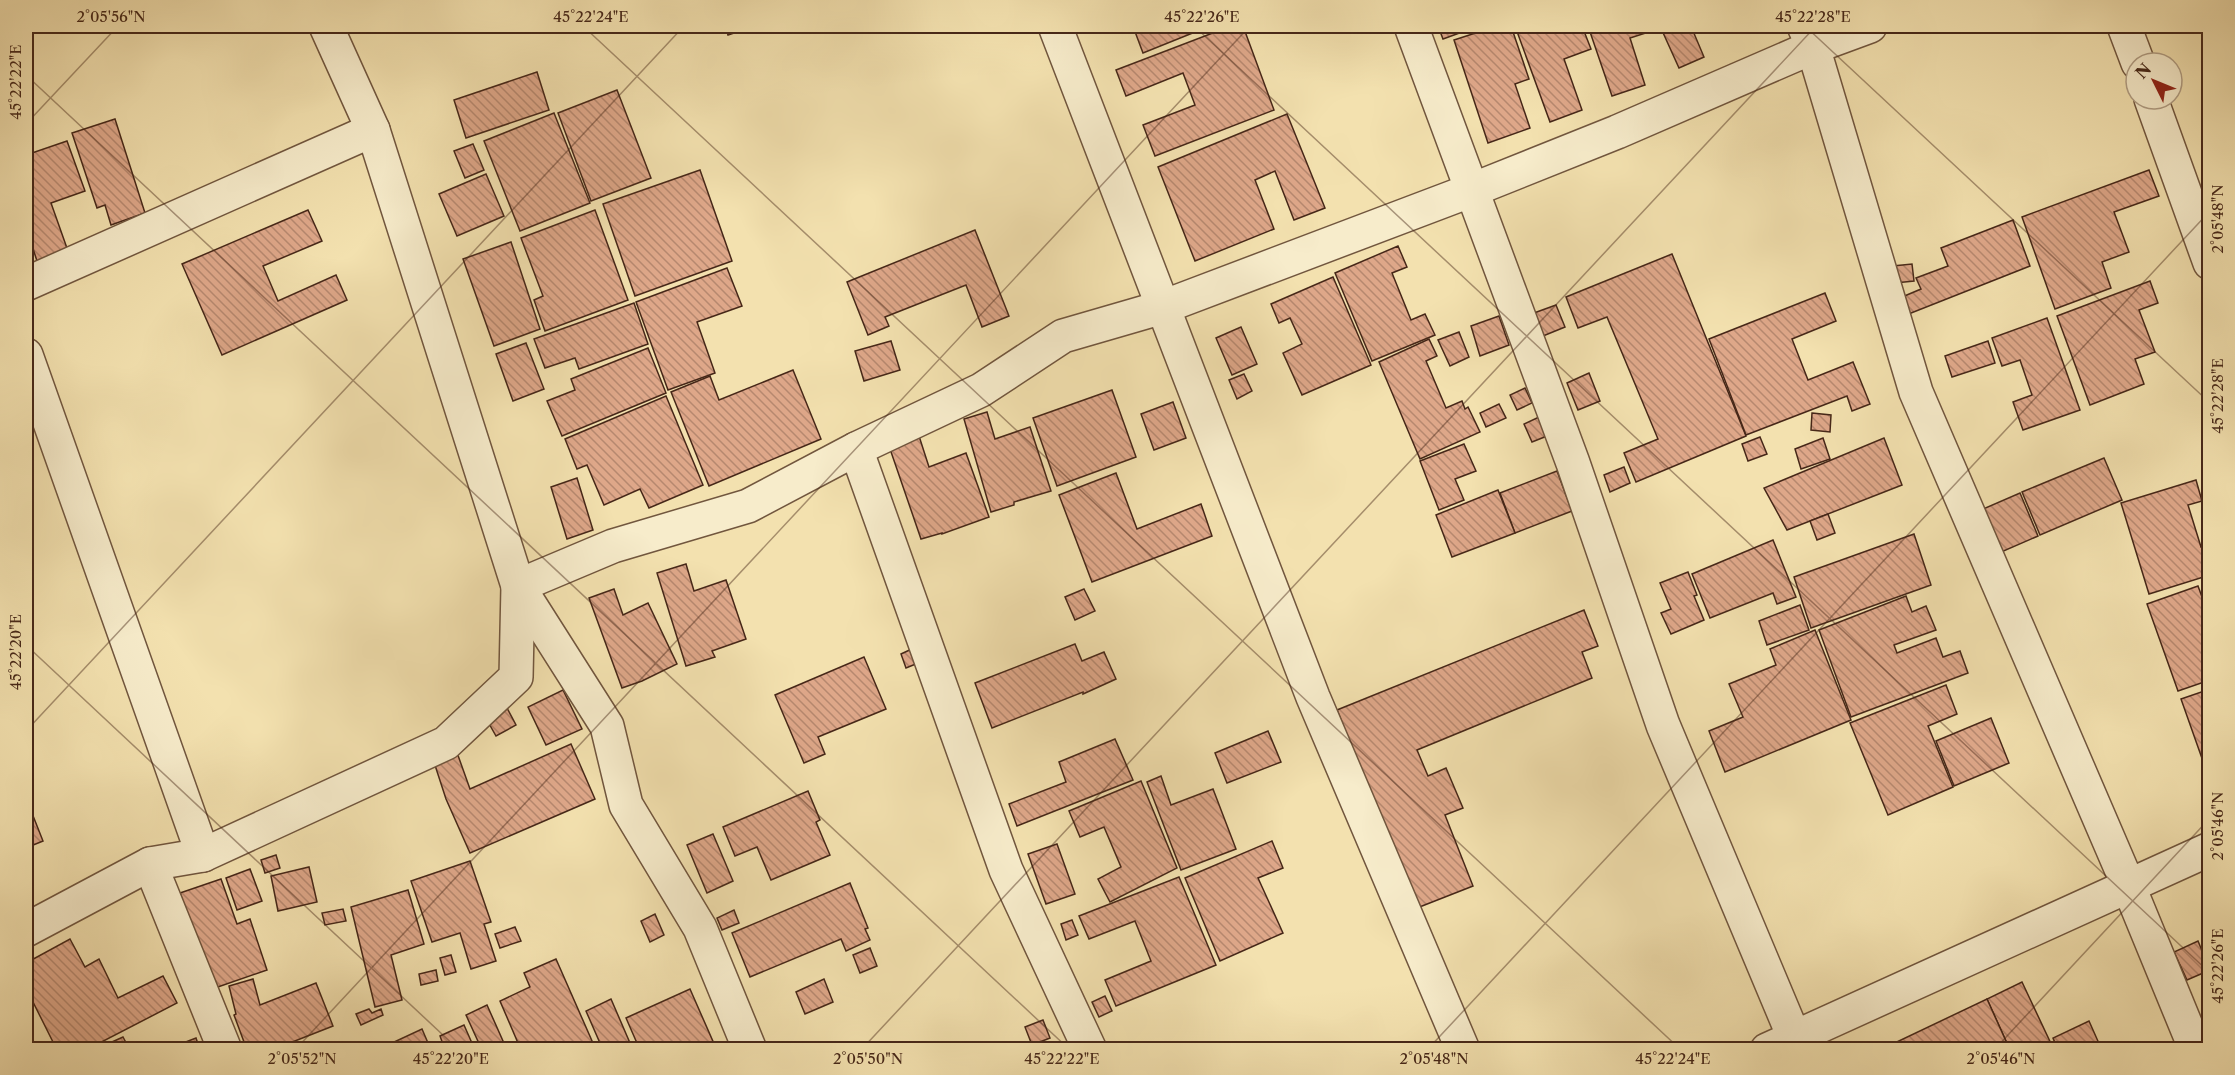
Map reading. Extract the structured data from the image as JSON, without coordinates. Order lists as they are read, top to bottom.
{
  "north": "top left",
  "coordinates": [
    "2°05'56\"N",
    "45°22'24\"E",
    "45°22'26\"E",
    "45°22'28\"E",
    "45°22'22\"E",
    "2°05'48\"N",
    "45°22'20\"E",
    "2°05'46\"N",
    "2°05'52\"N",
    "2°05'50\"N"
  ]
}
